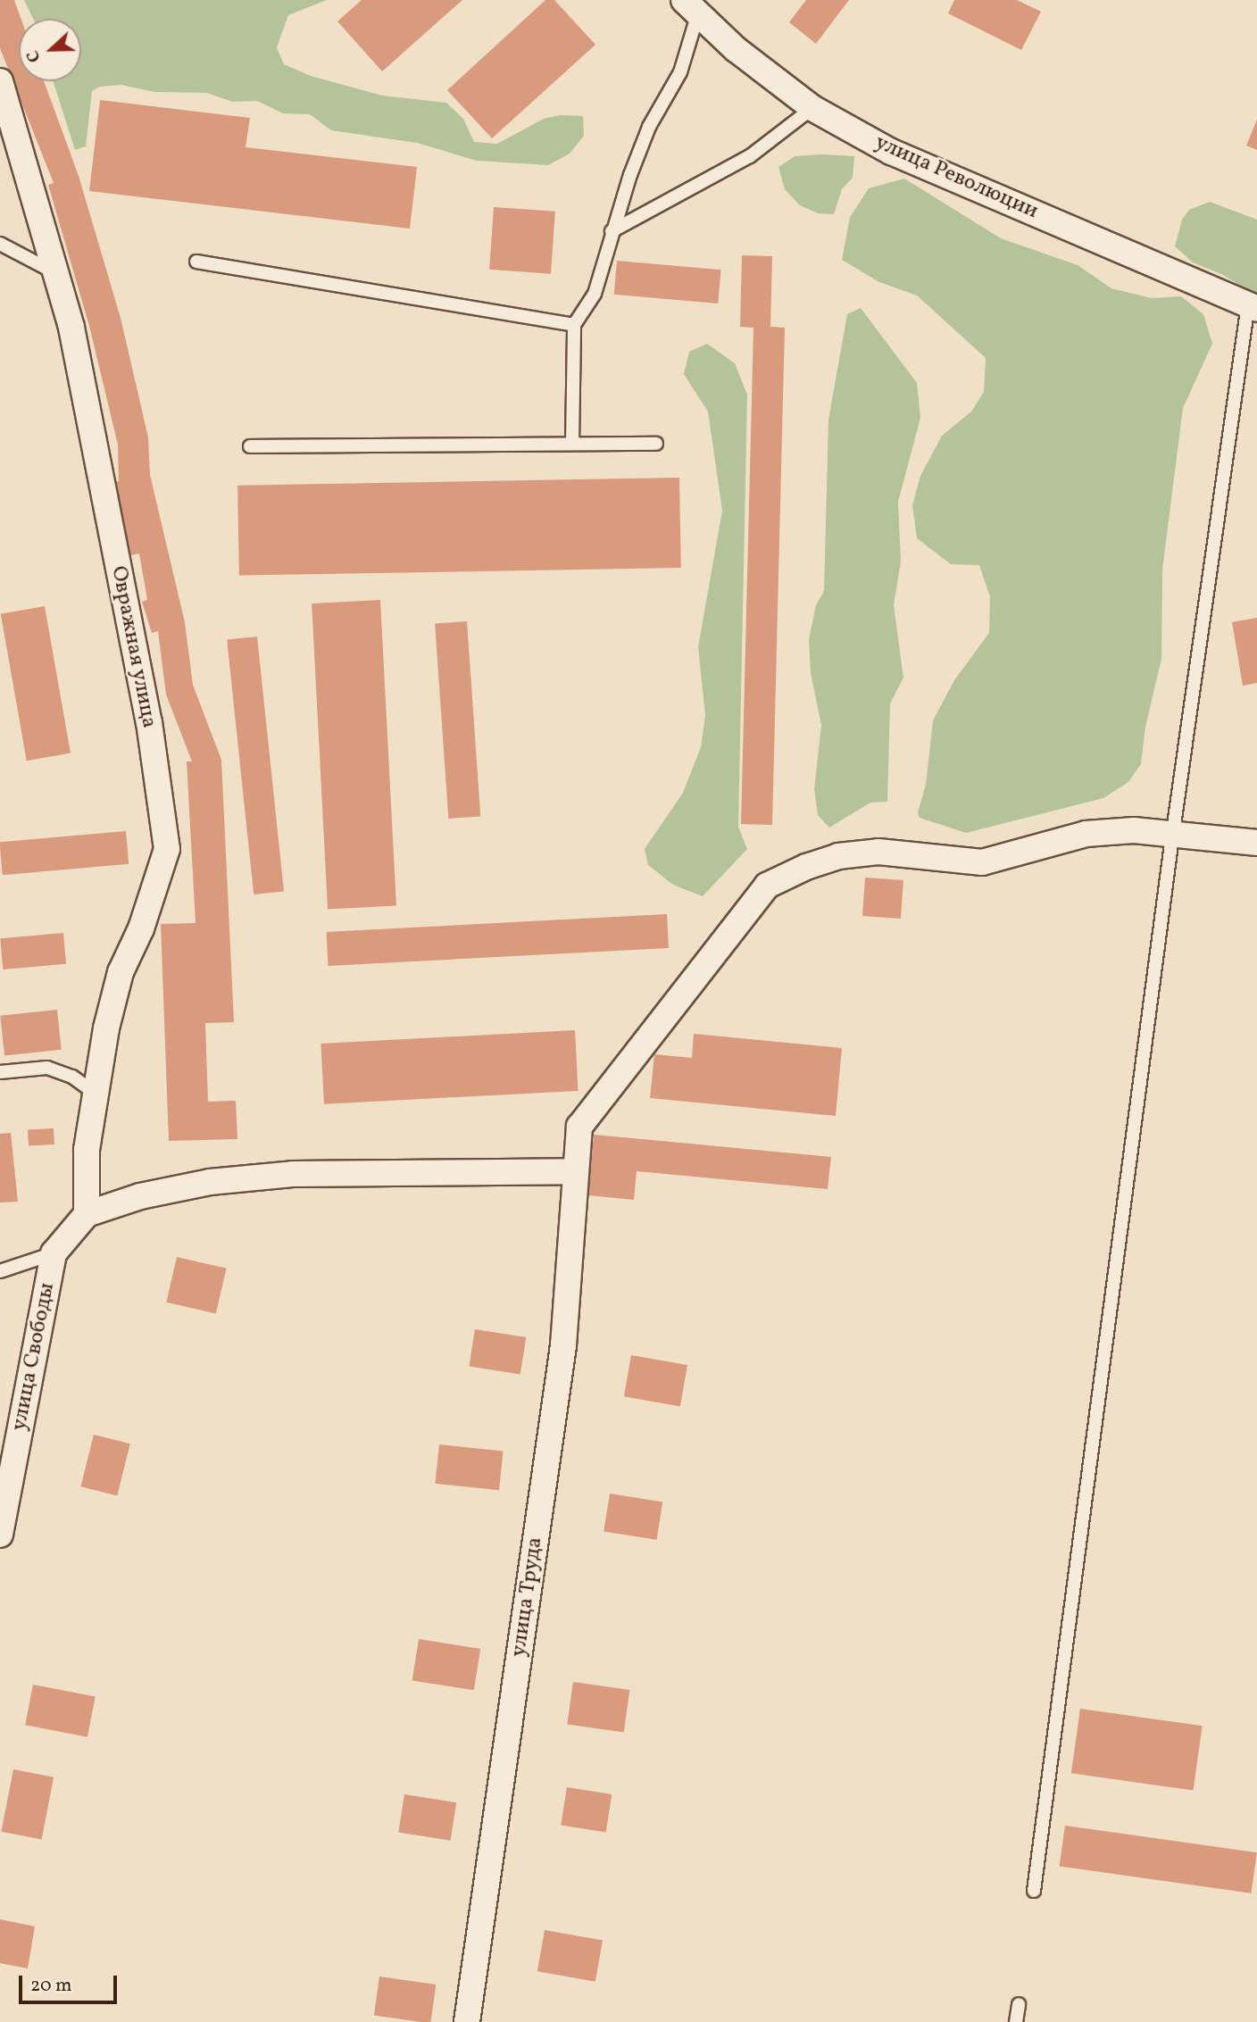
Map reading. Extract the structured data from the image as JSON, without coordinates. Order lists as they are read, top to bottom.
{
  "streets": {
    "street": [
      "улица Революции",
      "Овражная улица",
      "улица Свободы",
      "улица Труда"
    ]
  },
  "scale_bar": "20 m",
  "north": "left"
}
